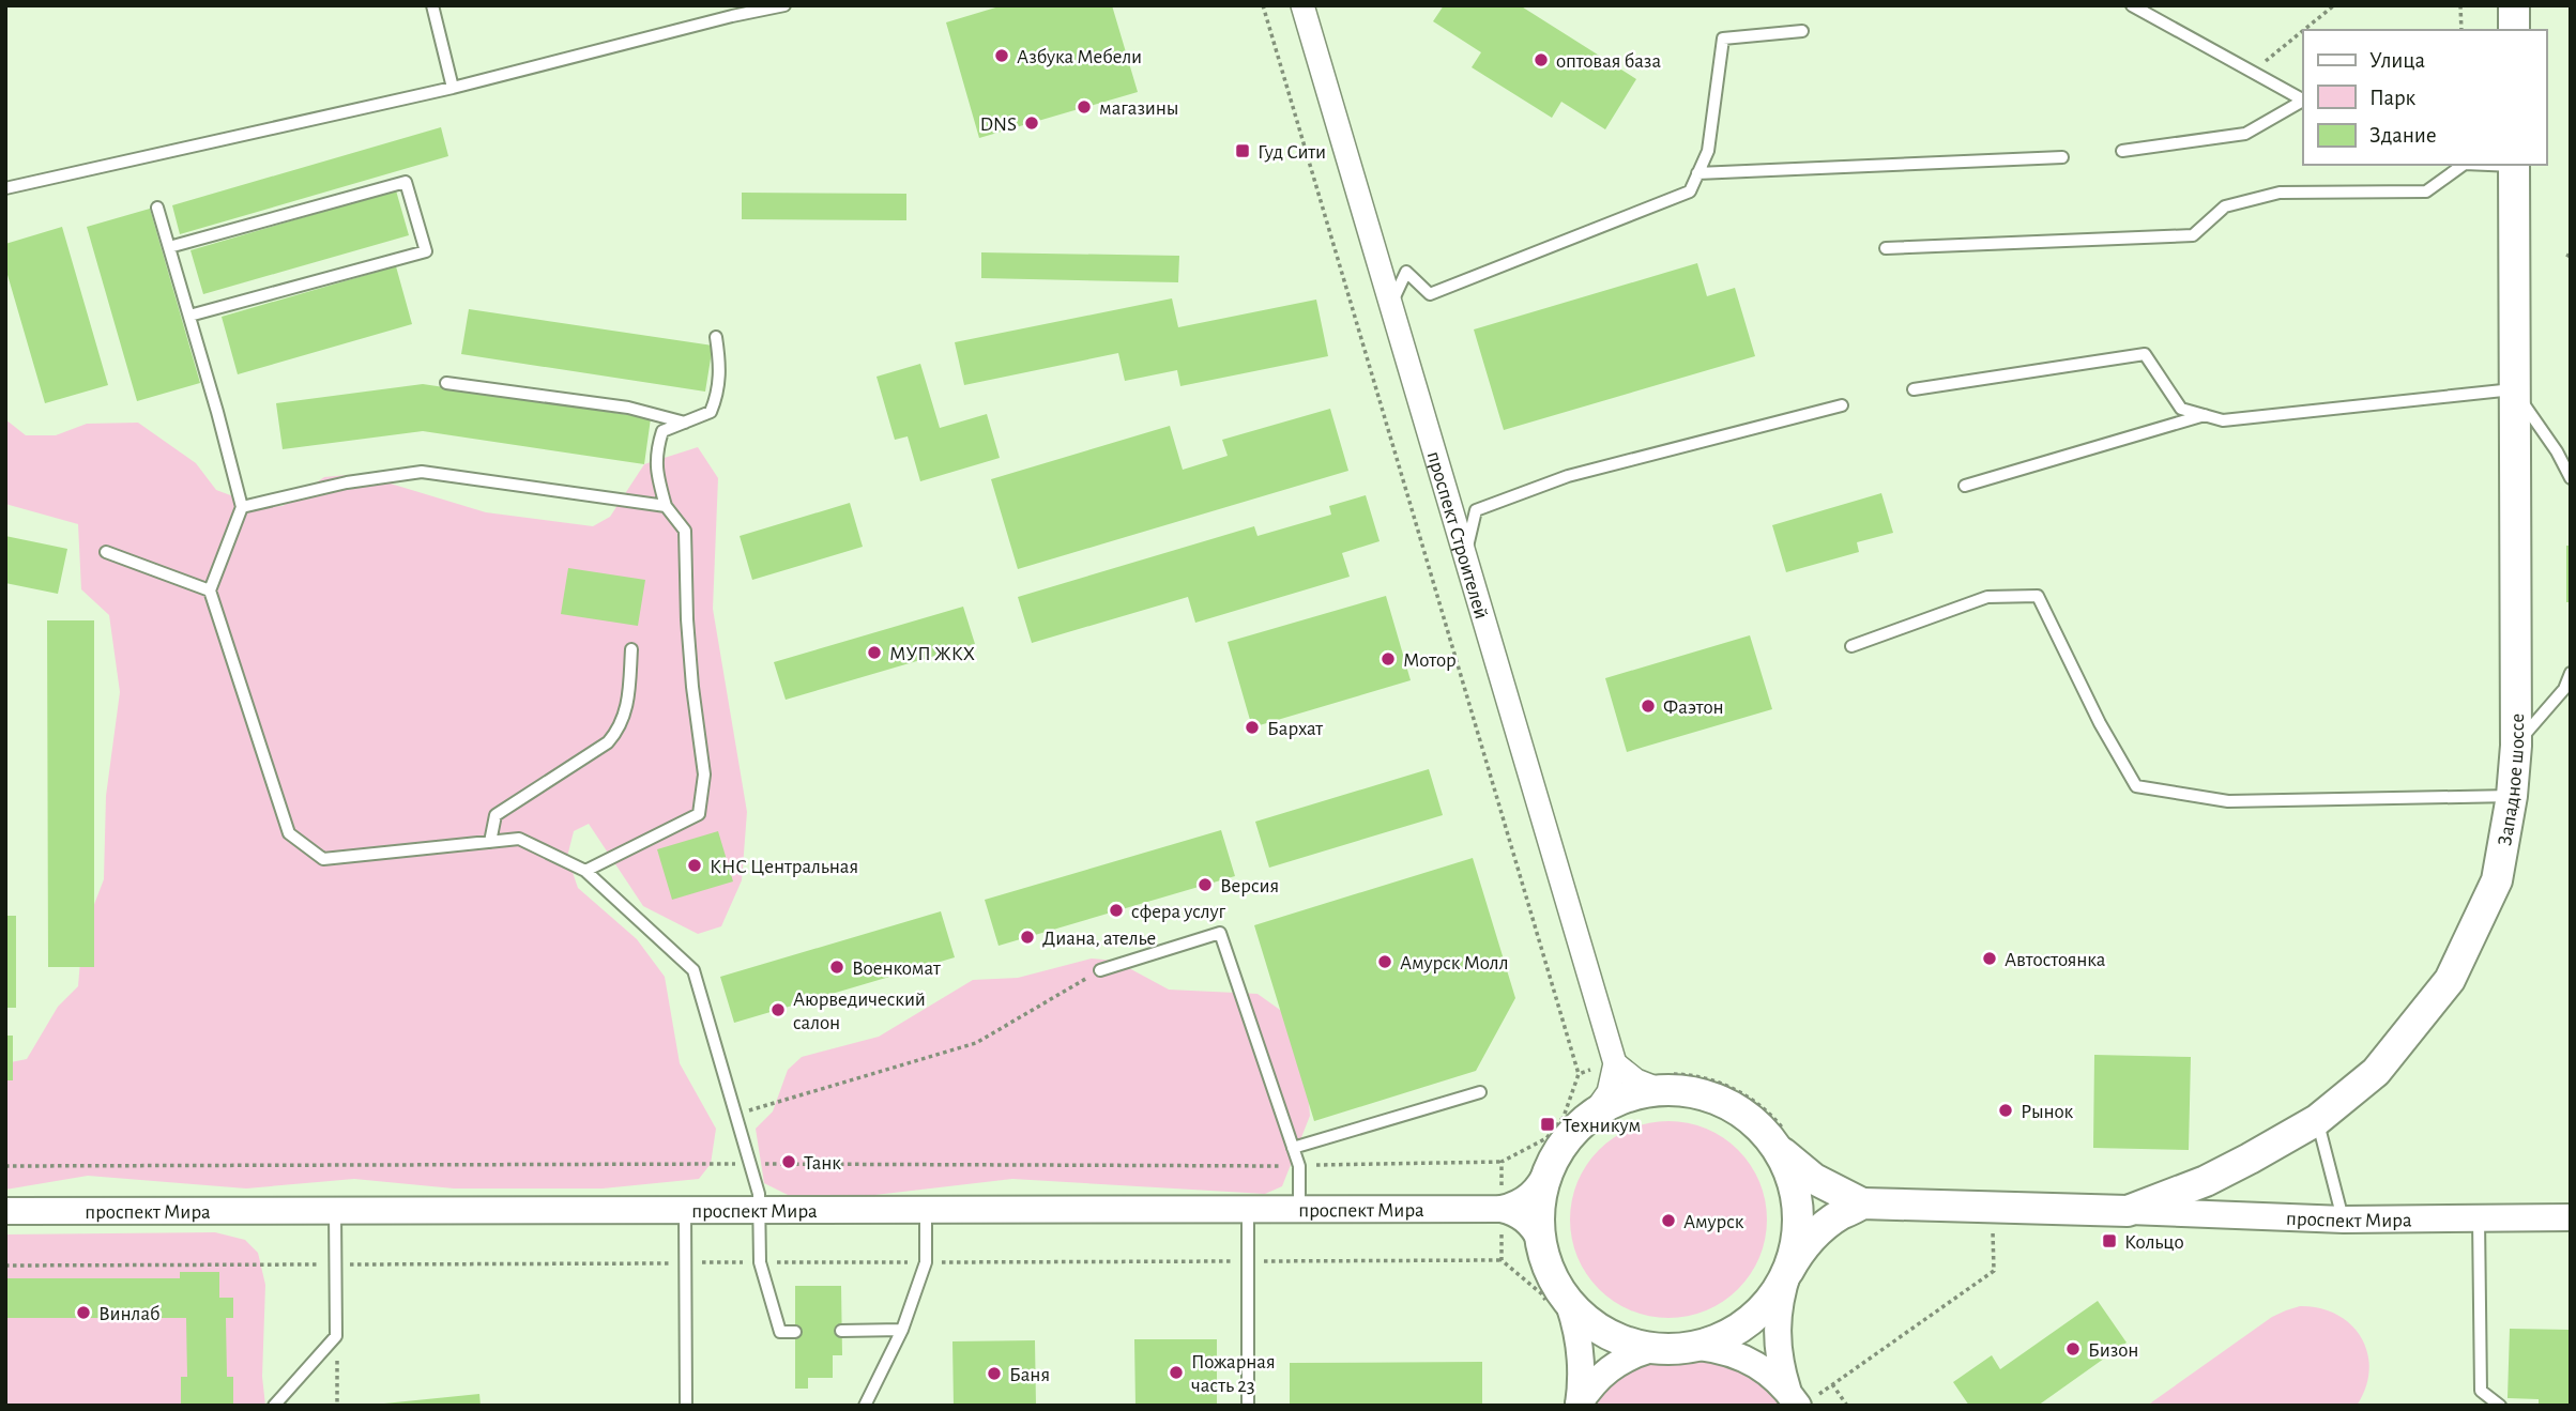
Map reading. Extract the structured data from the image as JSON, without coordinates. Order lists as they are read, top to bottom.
{
  "streets": {
    "main road": ["Западное шоссе"],
    "street": ["проспект Строителей", "проспект Мира"]
  },
  "crossings": [
    ["Западное шоссе", "проспект Мира"]
  ],
  "places": {
    "other": [
      "Азбука Мебели",
      "оптовая база",
      "магазины",
      "DNS",
      "МУП ЖКХ",
      "Мотор",
      "Фаэтон",
      "Бархат",
      "КНС Центральная",
      "Версия",
      "сфера услуг",
      "Диана, ателье",
      "Автостоянка",
      "Амурск Молл",
      "Военкомат",
      "Аюрведический салон",
      "Рынок",
      "Танк",
      "Амурск",
      "Винлаб",
      "Бизон",
      "Пожарная часть 23",
      "Баня"
    ],
    "transit": ["Гуд Сити", "Техникум", "Кольцо"]
  },
  "legend": ["Улица", "Парк", "Здание"]
}
